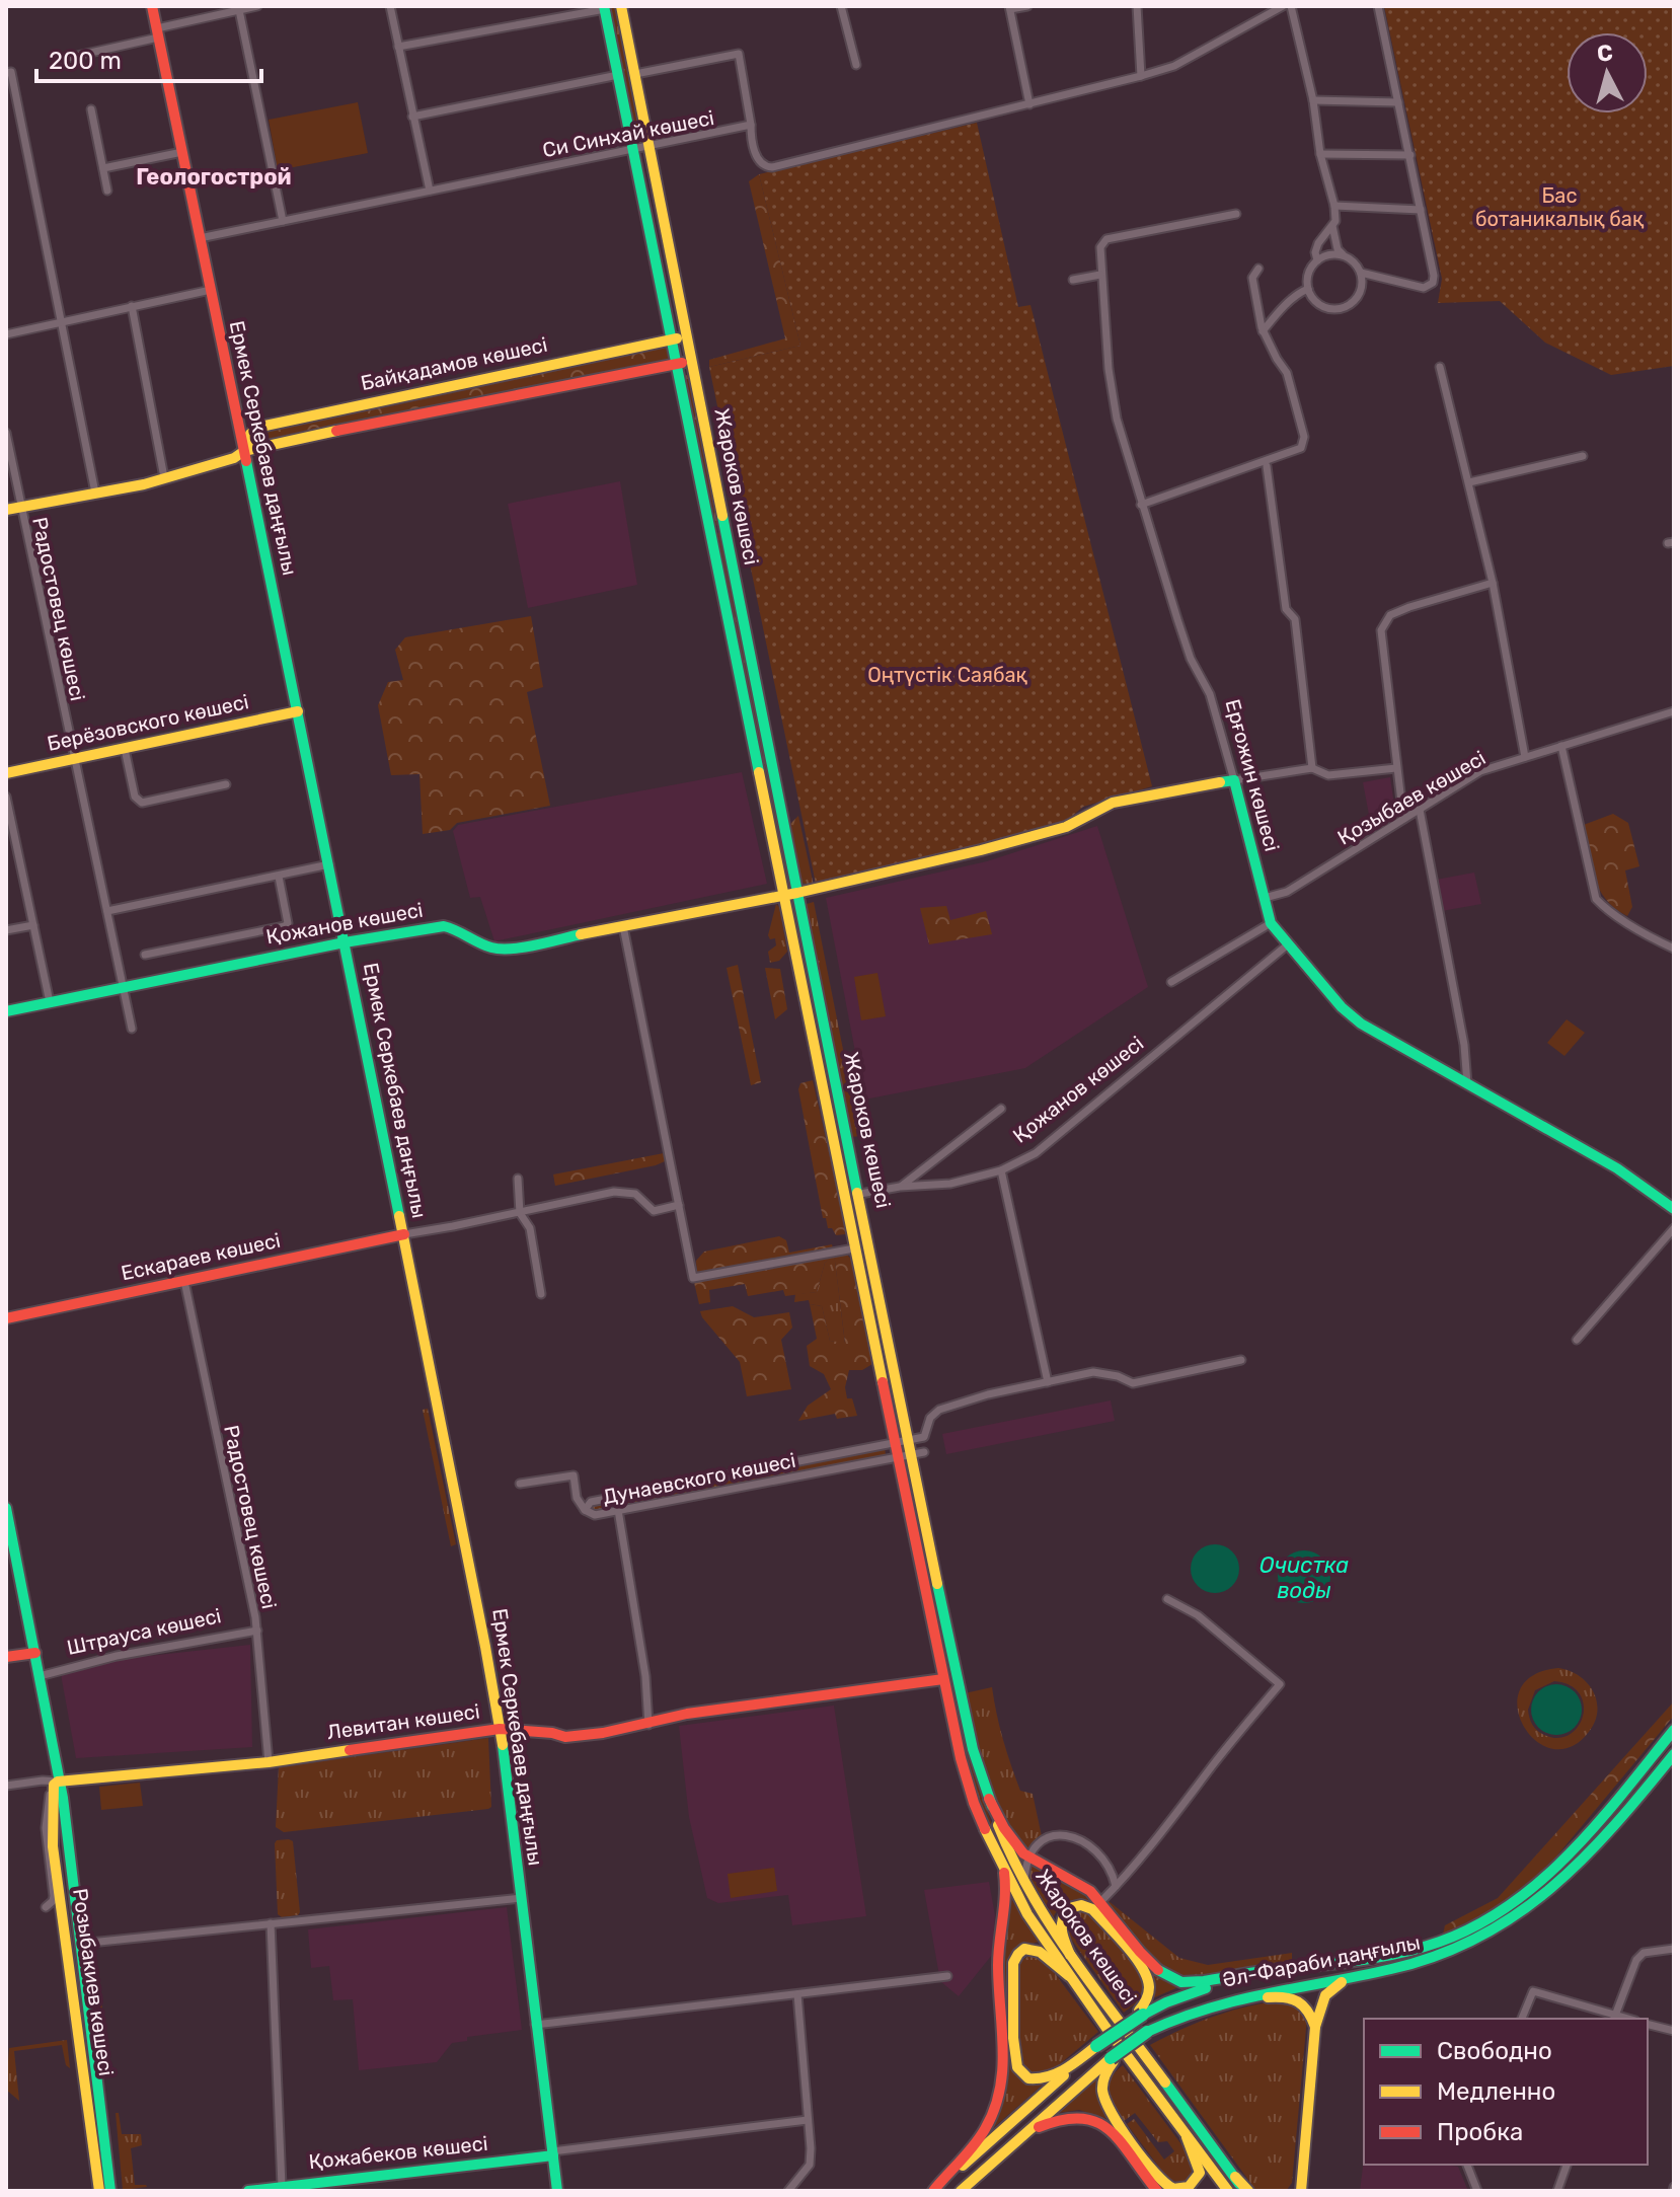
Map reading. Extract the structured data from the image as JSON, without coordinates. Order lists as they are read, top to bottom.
{
  "streets": {
    "main road": [
      "Байқадамов көшесі",
      "Ермек Серкебаев даңғылы",
      "Жароков көшесі",
      "Берёзовского көшесі",
      "Ерғожин көшесі",
      "Қожанов көшесі",
      "Ескараев көшесі",
      "Левитан көшесі",
      "Әл-Фараби даңғылы",
      "Розыбакиев көшесі",
      "Қожабеков көшесі"
    ],
    "street": [
      "Си Синхай көшесі",
      "Радостовец көшесі",
      "Қозыбаев көшесі",
      "Дунаевского көшесі",
      "Штрауса көшесі"
    ]
  },
  "crossings": [
    ["Си Синхай көшесі", "Ермек Серкебаев даңғылы"],
    ["Си Синхай көшесі", "Жароков көшесі"],
    ["Байқадамов көшесі", "Ермек Серкебаев даңғылы"],
    ["Байқадамов көшесі", "Жароков көшесі"],
    ["Байқадамов көшесі", "Радостовец көшесі"],
    ["Ермек Серкебаев даңғылы", "Берёзовского көшесі"],
    ["Ермек Серкебаев даңғылы", "Қожанов көшесі"],
    ["Ермек Серкебаев даңғылы", "Ескараев көшесі"],
    ["Ермек Серкебаев даңғылы", "Левитан көшесі"],
    ["Ермек Серкебаев даңғылы", "Қожабеков көшесі"],
    ["Жароков көшесі", "Қожанов көшесі"],
    ["Жароков көшесі", "Дунаевского көшесі"],
    ["Жароков көшесі", "Левитан көшесі"],
    ["Радостовец көшесі", "Берёзовского көшесі"],
    ["Радостовец көшесі", "Қожанов көшесі"],
    ["Радостовец көшесі", "Ескараев көшесі"],
    ["Радостовец көшесі", "Штрауса көшесі"],
    ["Радостовец көшесі", "Левитан көшесі"],
    ["Ерғожин көшесі", "Қозыбаев көшесі"],
    ["Ерғожин көшесі", "Қожанов көшесі"],
    ["Штрауса көшесі", "Розыбакиев көшесі"],
    ["Левитан көшесі", "Розыбакиев көшесі"]
  ],
  "districts": ["Геологострой"],
  "water": ["Очистка воды"],
  "parks": ["Бас ботаникалық бақ", "Оңтүстік Саябақ"],
  "legend": ["Свободно", "Медленно", "Пробка"],
  "scale_bar": "200 m",
  "north": "top"
}
